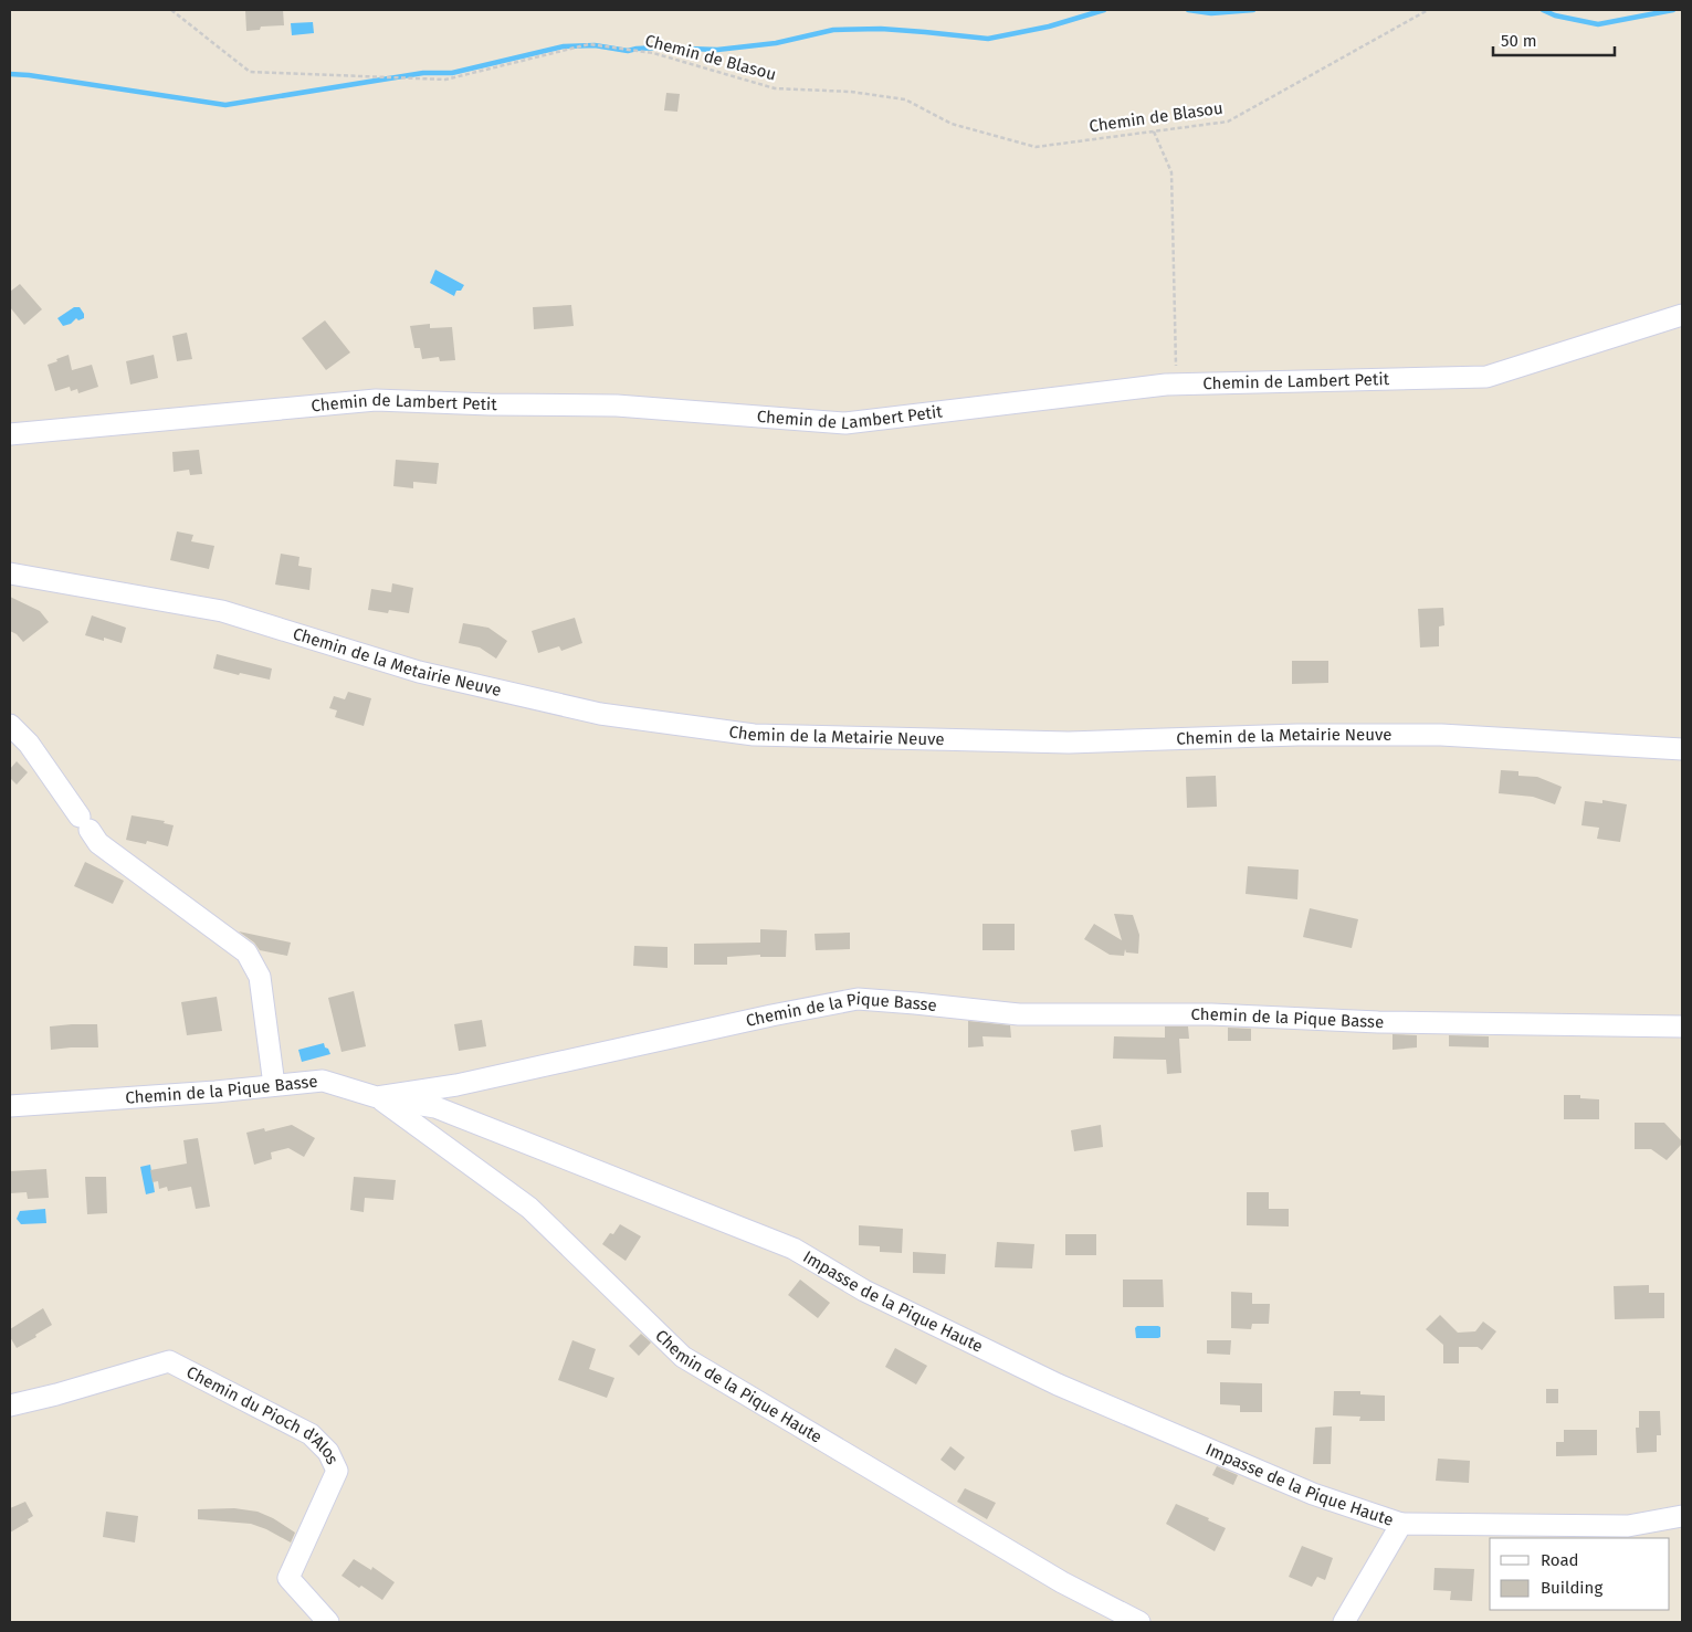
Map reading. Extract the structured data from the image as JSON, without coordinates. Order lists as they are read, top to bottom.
{
  "streets": {
    "street": [
      "Chemin de Lambert Petit",
      "Chemin de la Metairie Neuve",
      "Chemin de la Pique Basse",
      "Impasse de la Pique Haute",
      "Chemin de la Pique Haute",
      "Chemin du Pioch d'Alos"
    ],
    "path": ["Chemin de Blasou"]
  },
  "crossings": [
    ["Chemin de la Pique Basse", "Impasse de la Pique Haute"],
    ["Chemin de la Pique Basse", "Chemin de la Pique Haute"],
    ["Impasse de la Pique Haute", "Chemin de la Pique Haute"]
  ],
  "legend": ["Road", "Building"],
  "scale_bar": "50 m"
}
